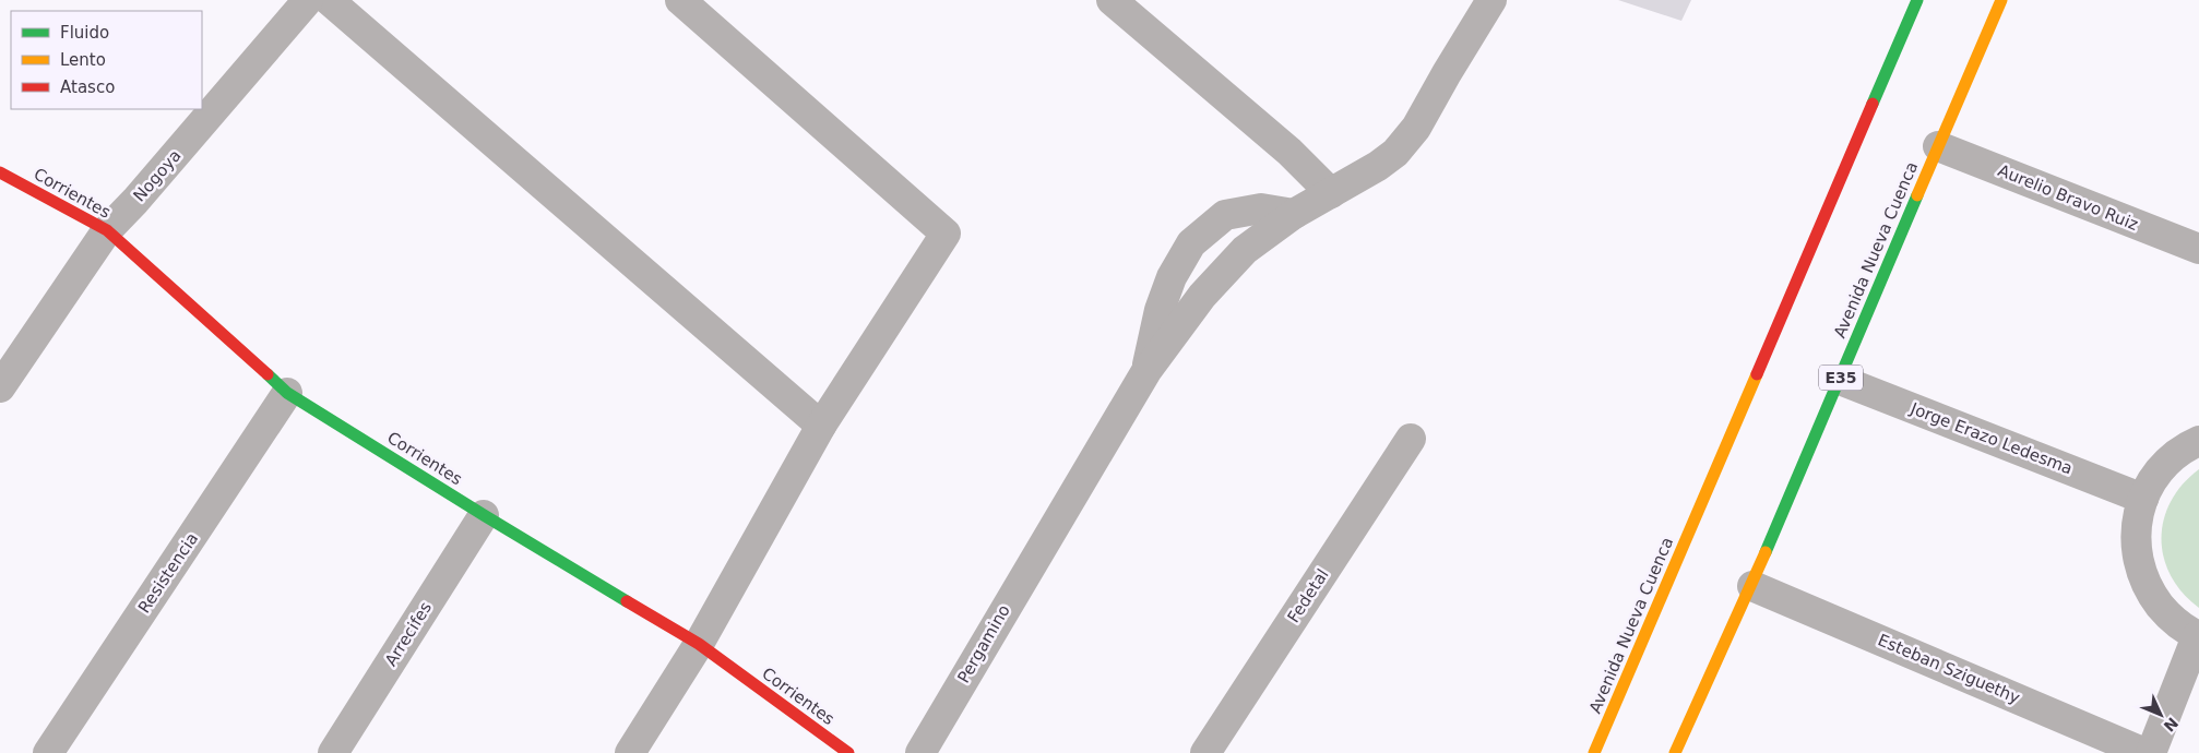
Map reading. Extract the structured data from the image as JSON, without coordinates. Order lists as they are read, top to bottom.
{
  "streets": {
    "main road": ["Corrientes", "Avenida Nueva Cuenca", "E35"],
    "street": [
      "Nogoya",
      "Aurelio Bravo Ruiz",
      "Jorge Erazo Ledesma",
      "Resistencia",
      "Fedetal",
      "Arrecifes",
      "Pergamino",
      "Esteban Sziguethy"
    ]
  },
  "crossings": [
    ["Nogoya", "Corrientes"],
    ["Corrientes", "Resistencia"],
    ["Corrientes", "Arrecifes"],
    ["Aurelio Bravo Ruiz", "Avenida Nueva Cuenca"],
    ["Avenida Nueva Cuenca", "Jorge Erazo Ledesma"],
    ["Avenida Nueva Cuenca", "Esteban Sziguethy"]
  ],
  "legend": ["Fluido", "Lento", "Atasco"],
  "north": "bottom right"
}
